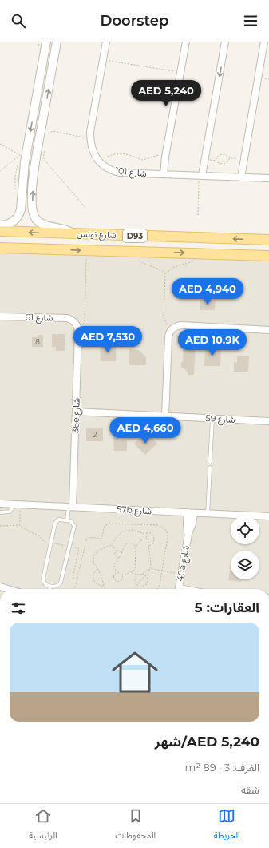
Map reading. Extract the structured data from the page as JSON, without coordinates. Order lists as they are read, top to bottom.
{
  "streets": {
    "main road": ["شارع تونس", "D93"],
    "street": [
      "شارع 101",
      "شارع 61",
      "36e شارع",
      "شارع 59",
      "57b شارع",
      "40a شارع"
    ]
  },
  "crossings": [
    ["شارع 61", "36e شارع"],
    ["36e شارع", "شارع 59"],
    ["36e شارع", "57b شارع"],
    ["57b شارع", "40a شارع"]
  ],
  "house_numbers": ["8", "2"],
  "page": {
    "header": "Doorstep",
    "price": [
      "AED 5,240",
      "AED 4,940",
      "AED 7,530",
      "AED 10.9K",
      "AED 4,660"
    ],
    "heading": "العقارات: 5",
    "list": [
      {
        "name": "AED 5,240/شهر",
        "note": "الغرف: 3 · 89 m² · شقة"
      }
    ],
    "tabs": ["الخريطة", "المحفوظات", "الرئيسية"]
  }
}
